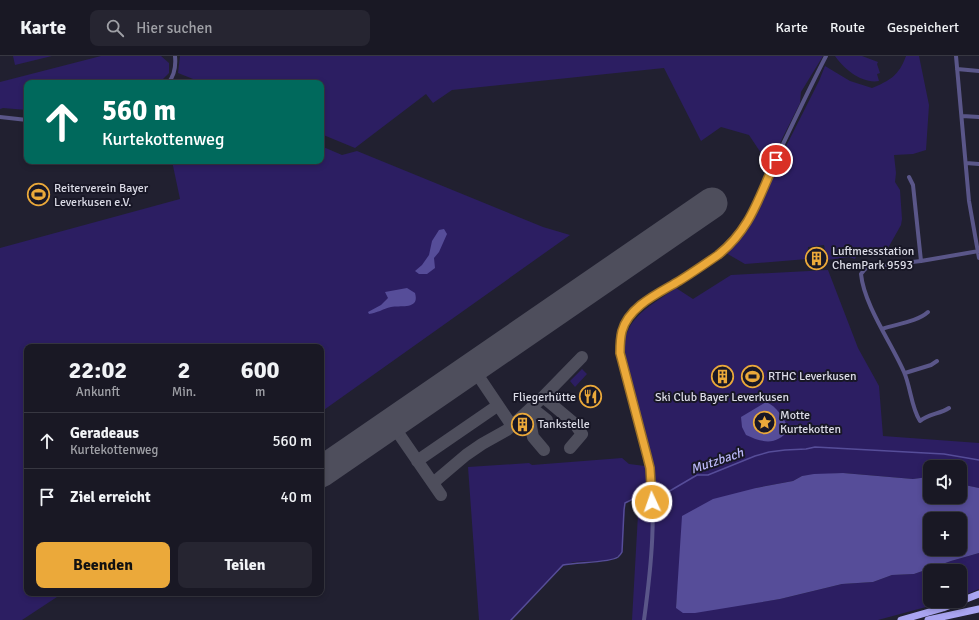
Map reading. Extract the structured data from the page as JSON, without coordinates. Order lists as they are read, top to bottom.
{
  "water": ["Mutzbach"],
  "places": {
    "sports": ["Reiterverein Bayer Leverkusen e.V.", "RTHC Leverkusen"],
    "building": ["Luftmessstation ChemPark 9593", "Ski Club Bayer Leverkusen", "Tankstelle"],
    "restaurant": ["Fliegerhütte"],
    "place": ["Motte Kurtekotten"]
  },
  "page": {
    "header": "Karte",
    "search": "Hier suchen",
    "nav": ["Karte", "Route", "Gespeichert"],
    "turn": ["560 m", "Kurtekottenweg"],
    "eta": [
      "22:02",
      "Ankunft",
      "2",
      "Min.",
      "600",
      "m"
    ],
    "list": [
      {
        "name": "Geradeaus",
        "note": "Kurtekottenweg",
        "value": "560 m"
      },
      {
        "name": "Ziel erreicht",
        "value": "40 m"
      }
    ],
    "map_buttons": ["+", "−"],
    "buttons": ["Beenden", "Teilen"]
  }
}
